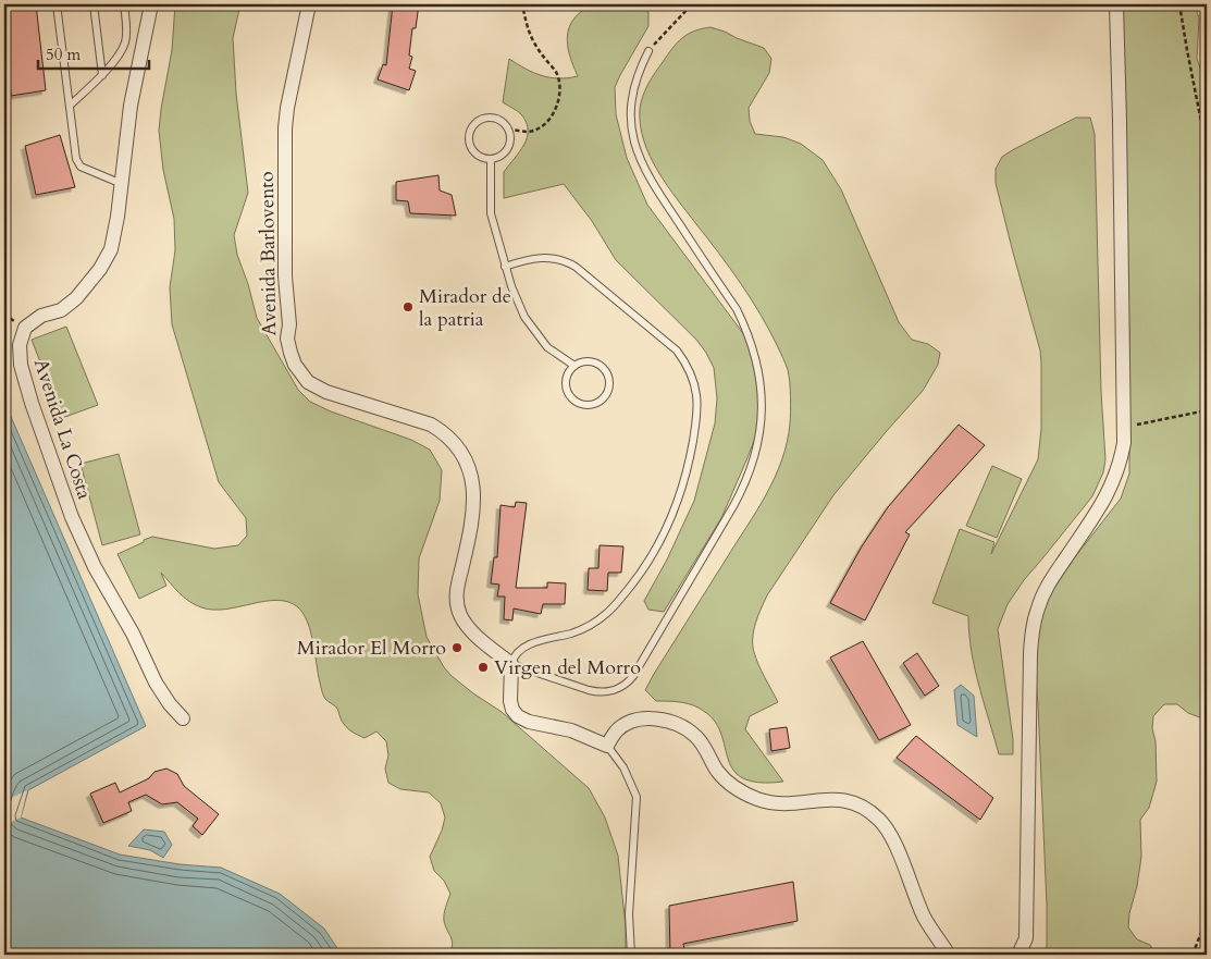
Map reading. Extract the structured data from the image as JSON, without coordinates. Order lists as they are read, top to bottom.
{
  "streets": {
    "street": ["Avenida Barlovento", "Avenida La Costa"]
  },
  "places": ["Mirador de la patria", "Mirador El Morro", "Virgen del Morro"],
  "scale_bar": "50 m"
}
